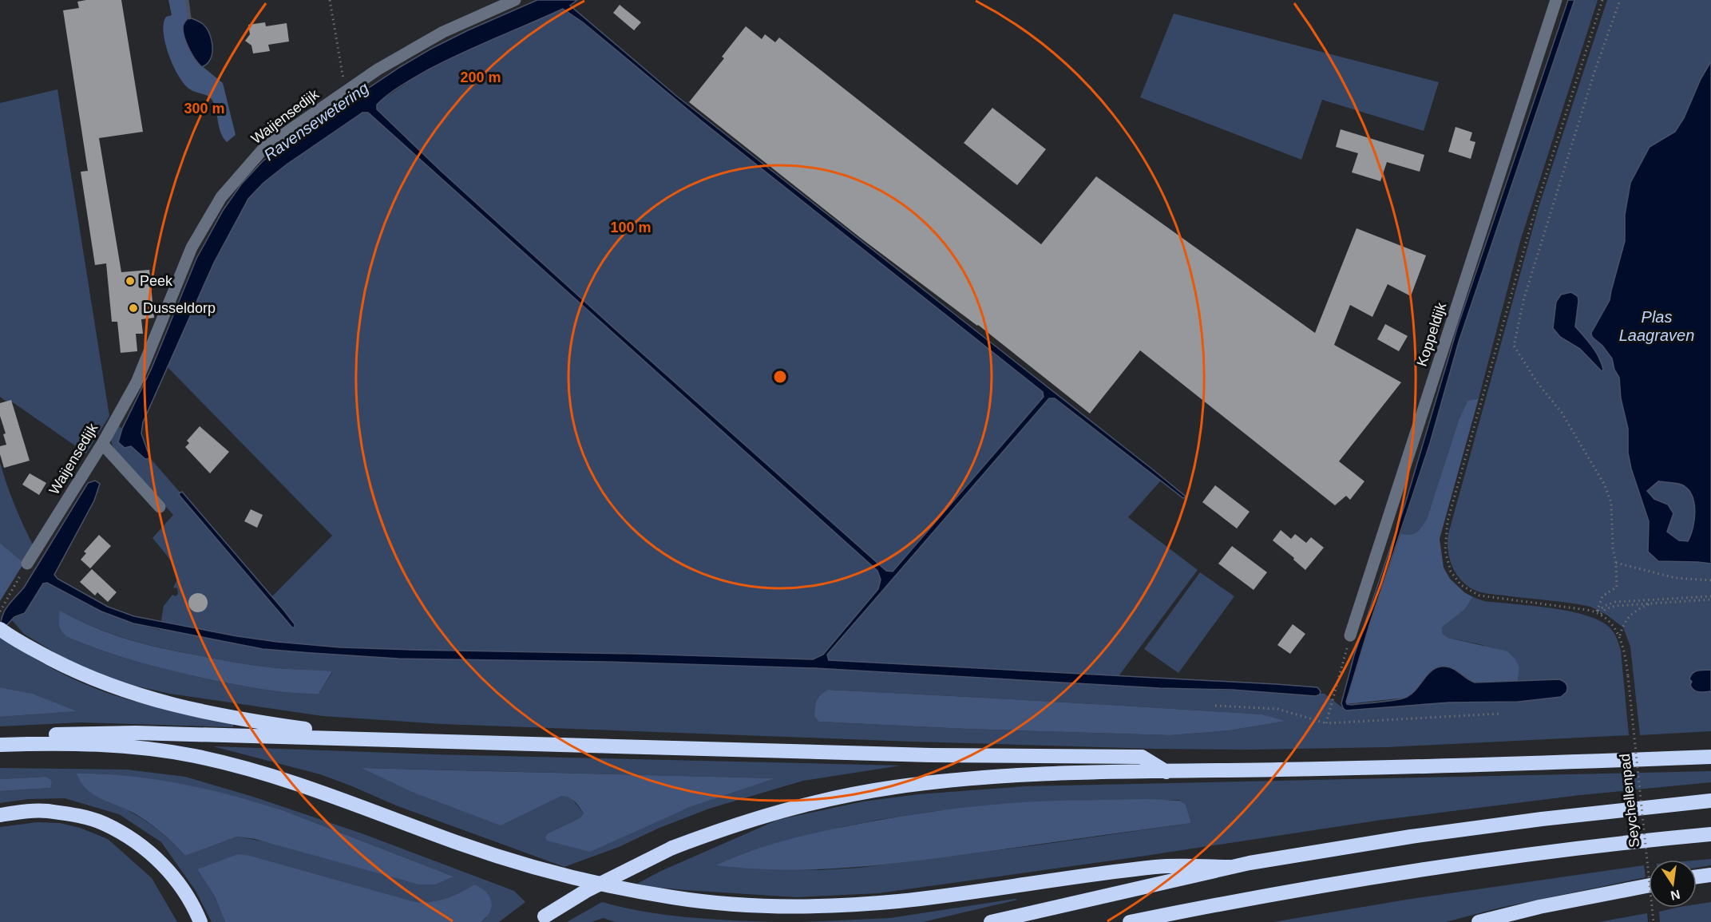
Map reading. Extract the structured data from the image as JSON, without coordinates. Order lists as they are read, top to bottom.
{
  "streets": {
    "street": ["Waijensedijk", "Koppeldijk"],
    "path": ["Seychellenpad"]
  },
  "water": ["Ravensewetering", "Plas Laagraven"],
  "places": ["Peek", "Dusseldorp"],
  "north": "bottom",
  "rings": ["200 m", "300 m", "100 m"]
}
